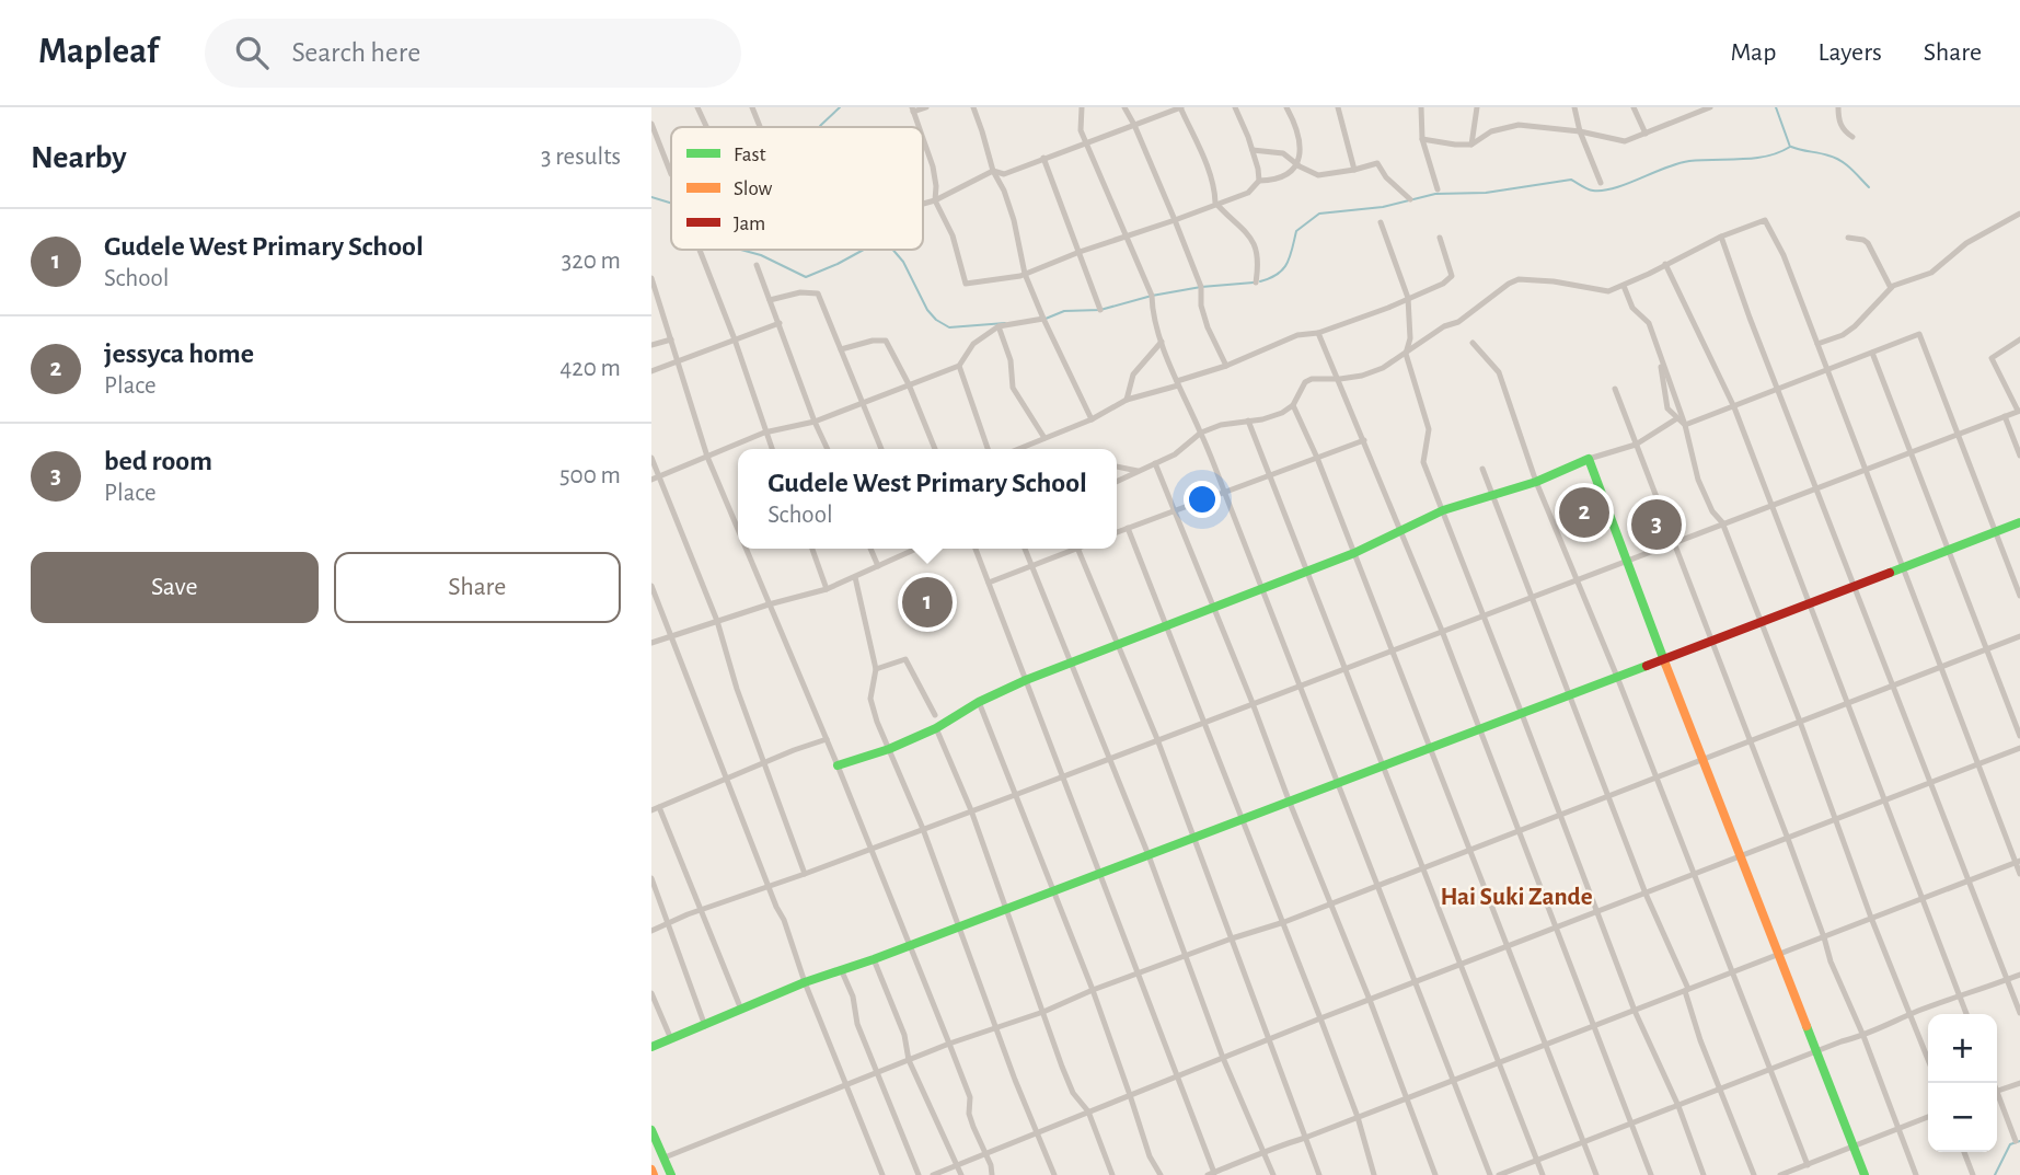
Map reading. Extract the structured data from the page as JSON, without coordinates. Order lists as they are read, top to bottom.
{
  "districts": ["Hai Suki Zande"],
  "legend": ["Fast", "Slow", "Jam"],
  "page": {
    "header": "Mapleaf",
    "search": "Search here",
    "nav": ["Map", "Layers", "Share"],
    "heading": ["Nearby", "3 results"],
    "list": [
      {
        "mark": "1",
        "name": "Gudele West Primary School",
        "note": "School",
        "value": "320 m"
      },
      {
        "mark": "2",
        "name": "jessyca home",
        "note": "Place",
        "value": "420 m"
      },
      {
        "mark": "3",
        "name": "bed room",
        "note": "Place",
        "value": "500 m"
      }
    ],
    "popup": ["Gudele West Primary School", "School"],
    "pins": ["2", "3", "1"],
    "buttons": ["Save", "Share"],
    "map_buttons": ["+", "−"]
  }
}
